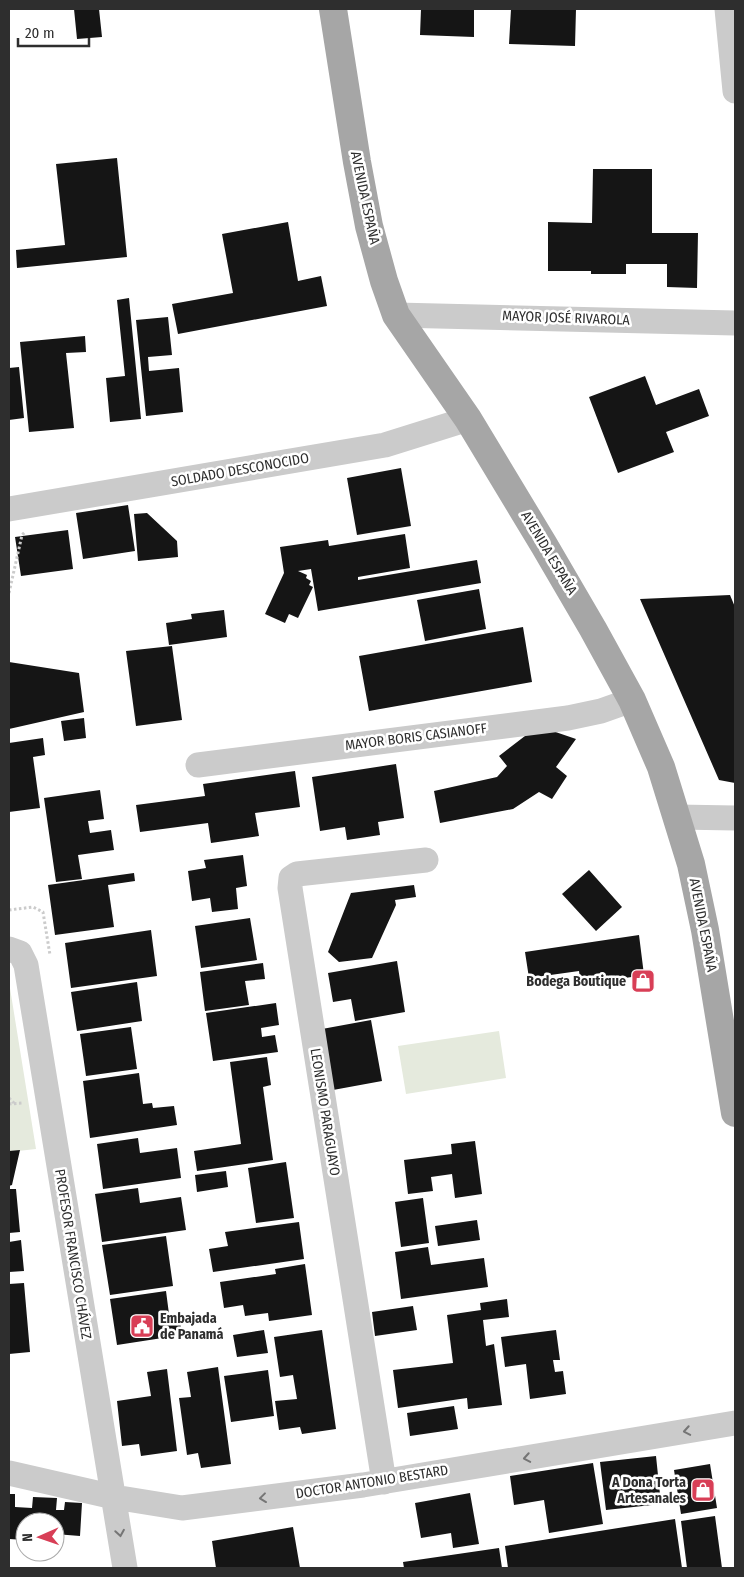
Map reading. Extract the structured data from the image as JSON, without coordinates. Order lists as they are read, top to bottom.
{
  "streets": {
    "main road": ["AVENIDA ESPAÑA"],
    "street": [
      "MAYOR JOSÉ RIVAROLA",
      "SOLDADO DESCONOCIDO",
      "MAYOR BORIS CASIANOFF",
      "LEONISMO PARAGUAYO",
      "PROFESOR FRANCISCO CHÁVEZ",
      "DOCTOR ANTONIO BESTARD"
    ]
  },
  "crossings": [
    ["AVENIDA ESPAÑA", "MAYOR JOSÉ RIVAROLA"],
    ["AVENIDA ESPAÑA", "SOLDADO DESCONOCIDO"],
    ["AVENIDA ESPAÑA", "MAYOR BORIS CASIANOFF"],
    ["LEONISMO PARAGUAYO", "DOCTOR ANTONIO BESTARD"],
    ["PROFESOR FRANCISCO CHÁVEZ", "DOCTOR ANTONIO BESTARD"]
  ],
  "one_way": ["DOCTOR ANTONIO BESTARD"],
  "places": {
    "shop": ["Bodega Boutique", "A Dona Torta Artesanales"],
    "public building": ["Embajada de Panamá"]
  },
  "scale_bar": "20 m",
  "north": "left"
}
